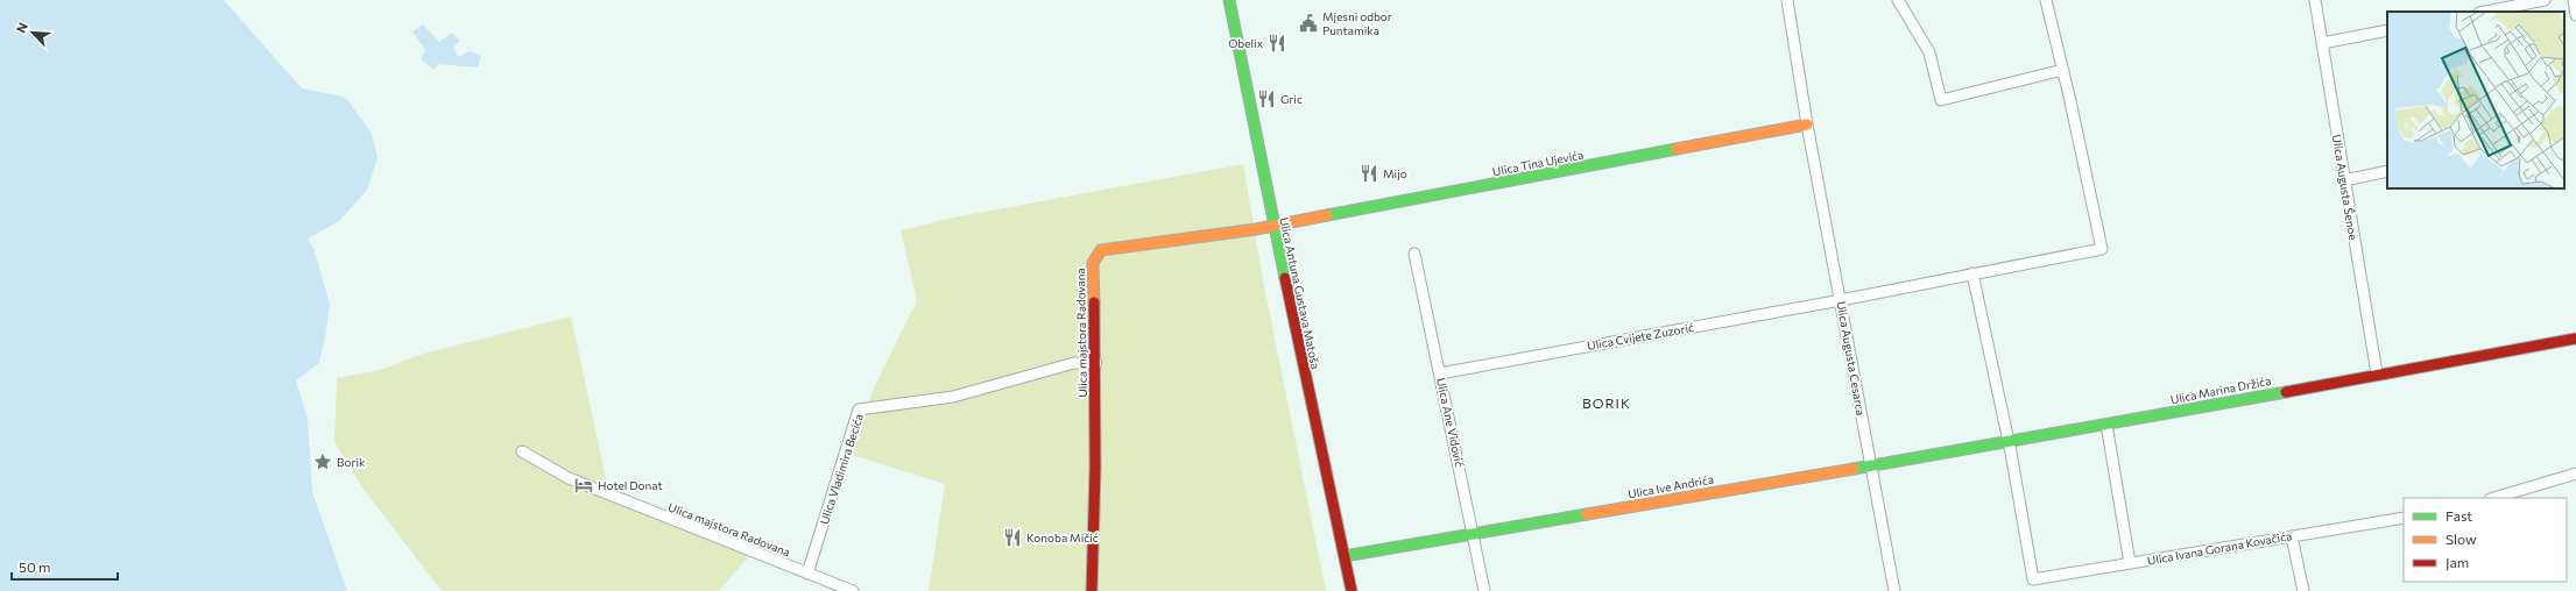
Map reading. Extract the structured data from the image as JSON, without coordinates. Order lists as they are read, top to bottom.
{
  "streets": {
    "street": [
      "Ulica Tina Ujevića",
      "Ulica Augusta Šenoe",
      "Ulica Antuna Gustava Matoša",
      "Ulica majstora Radovana",
      "Ulica Cvijete Zuzorić",
      "Ulica Augusta Cesarca",
      "Ulica Marina Držića",
      "Ulica Ane Vidović",
      "Ulica Vladimira Becića",
      "Ulica Ive Andrića",
      "Ulica Ivana Gorana Kovačića"
    ]
  },
  "crossings": [
    ["Ulica Tina Ujevića", "Ulica Antuna Gustava Matoša"],
    ["Ulica Tina Ujevića", "Ulica majstora Radovana"],
    ["Ulica Tina Ujevića", "Ulica Augusta Cesarca"],
    ["Ulica Augusta Šenoe", "Ulica Marina Držića"],
    ["Ulica Antuna Gustava Matoša", "Ulica majstora Radovana"],
    ["Ulica Antuna Gustava Matoša", "Ulica Ive Andrića"],
    ["Ulica majstora Radovana", "Ulica Vladimira Becića"],
    ["Ulica Cvijete Zuzorić", "Ulica Augusta Cesarca"],
    ["Ulica Cvijete Zuzorić", "Ulica Ane Vidović"],
    ["Ulica Augusta Cesarca", "Ulica Marina Držića"],
    ["Ulica Augusta Cesarca", "Ulica Ive Andrića"],
    ["Ulica Marina Držića", "Ulica Ive Andrića"],
    ["Ulica Marina Držića", "Ulica Ivana Gorana Kovačića"],
    ["Ulica Ane Vidović", "Ulica Ive Andrića"]
  ],
  "districts": ["BORIK"],
  "places": {
    "public building": ["Mjesni odbor Puntamika"],
    "restaurant": [
      "Obelix",
      "Gric",
      "Mijo",
      "Konoba Mičić"
    ],
    "place": ["Borik"],
    "hotel": ["Hotel Donat"]
  },
  "legend": ["Fast", "Slow", "Jam"],
  "scale_bar": "50 m",
  "north": "top left"
}
